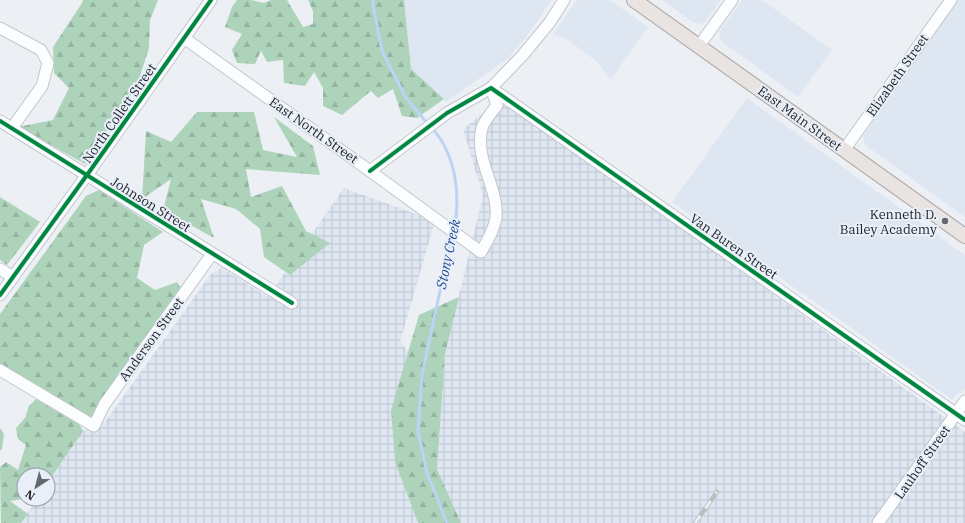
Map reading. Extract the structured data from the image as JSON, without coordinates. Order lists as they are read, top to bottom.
{
  "streets": {
    "main road": ["East Main Street"],
    "street": [
      "Elizabeth Street",
      "North Collett Street",
      "East North Street",
      "Johnson Street",
      "Van Buren Street",
      "Anderson Street",
      "Lauhoff Street"
    ]
  },
  "crossings": [
    ["Elizabeth Street", "East Main Street"],
    ["North Collett Street", "East North Street"],
    ["North Collett Street", "Johnson Street"],
    ["East North Street", "Van Buren Street"],
    ["Johnson Street", "Anderson Street"],
    ["Van Buren Street", "Lauhoff Street"]
  ],
  "water": ["Stony Creek"],
  "places": ["Kenneth D. Bailey Academy"],
  "north": "bottom left"
}
